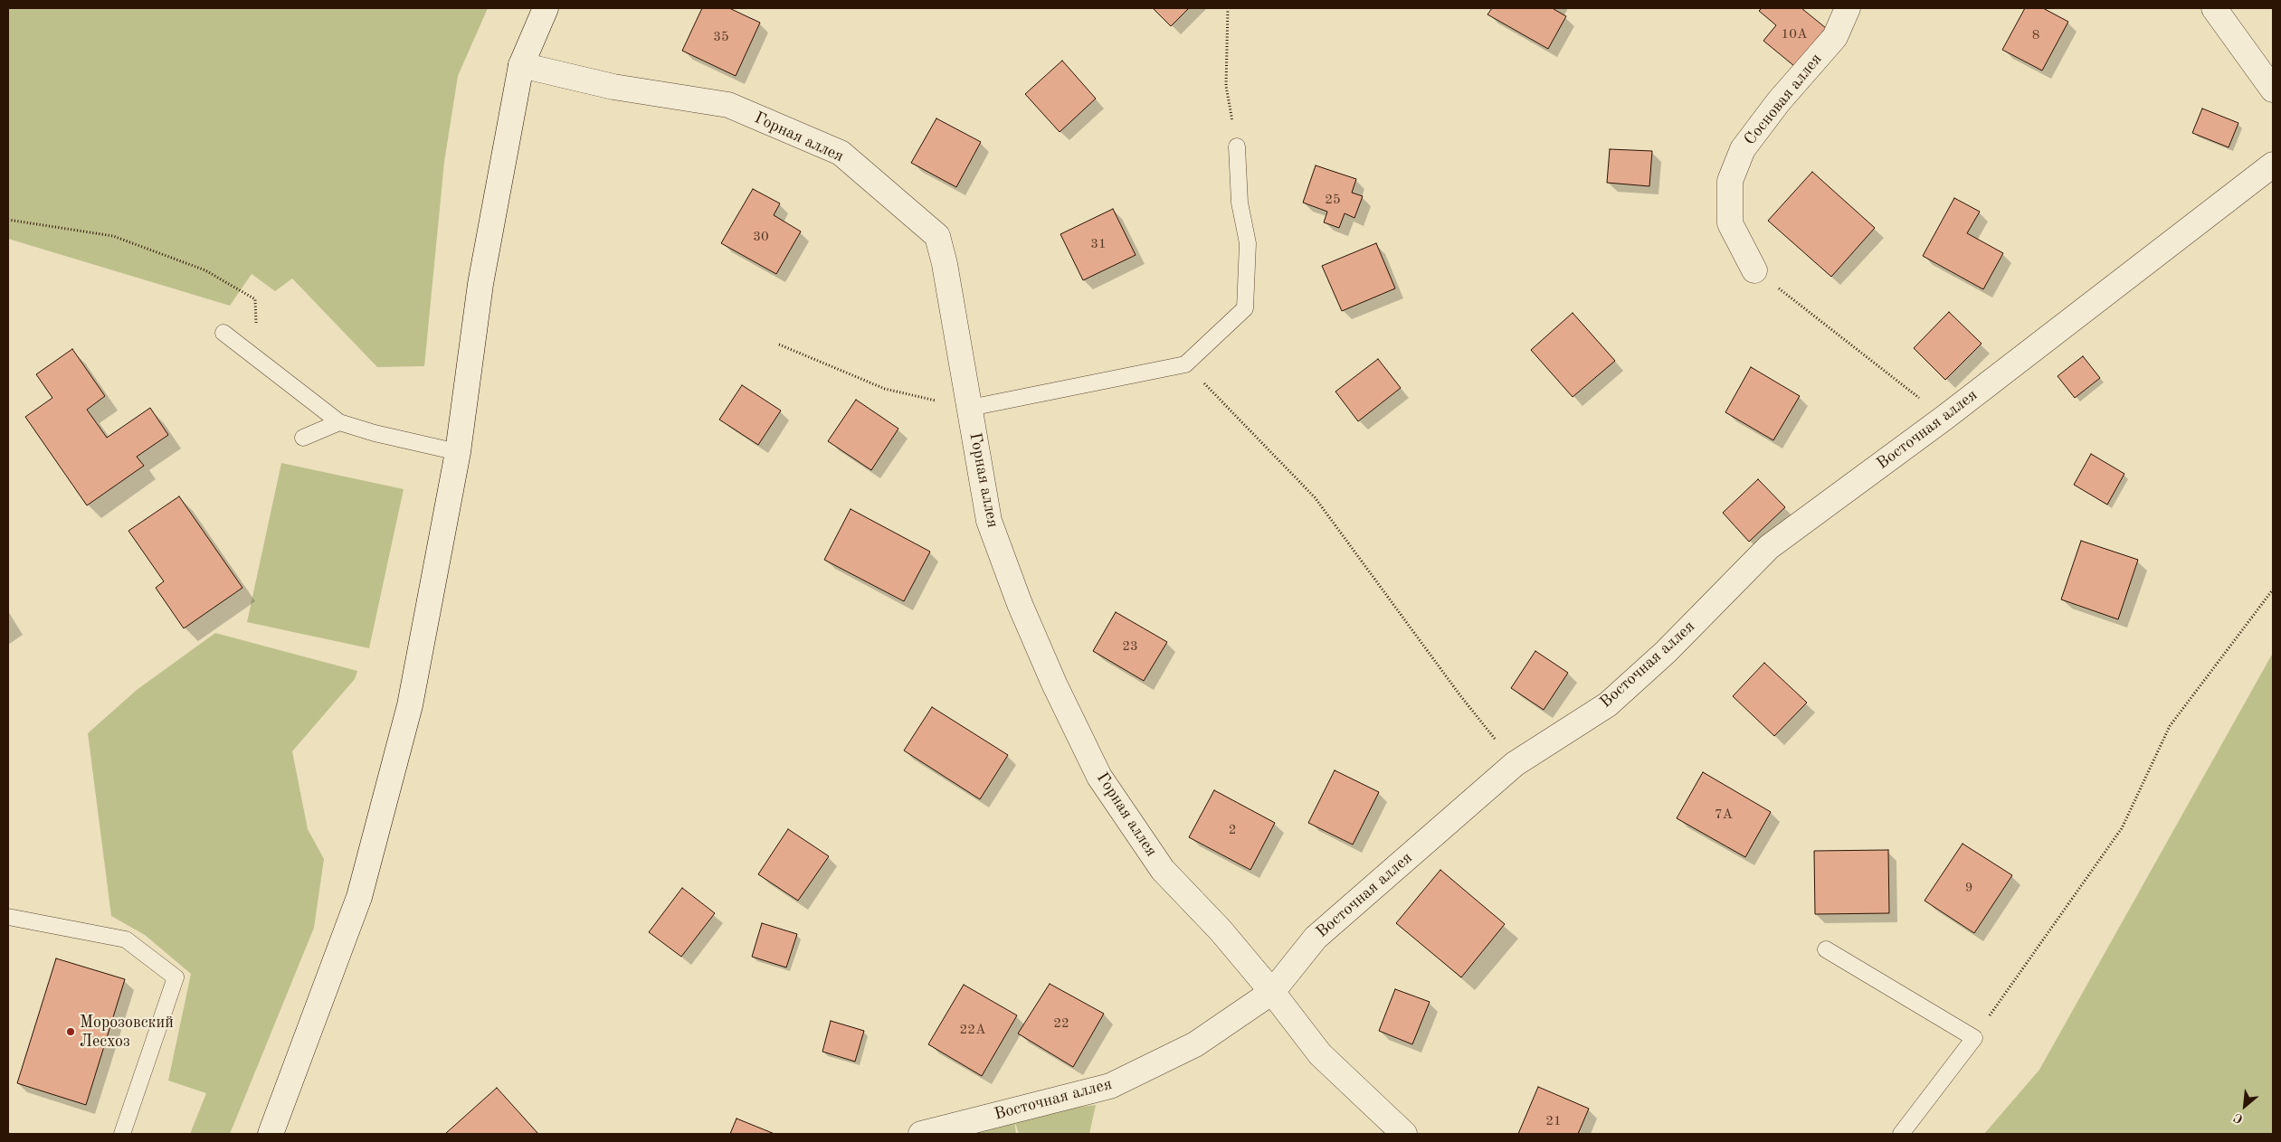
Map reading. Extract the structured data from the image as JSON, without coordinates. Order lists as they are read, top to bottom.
{
  "streets": {
    "street": ["Сосновая аллея", "Горная аллея", "Восточная аллея"]
  },
  "crossings": [
    ["Горная аллея", "Восточная аллея"]
  ],
  "places": ["Морозовский Лесхоз"],
  "house_numbers": [
    "10А",
    "8",
    "35",
    "25",
    "30",
    "31",
    "23",
    "7А",
    "2",
    "9",
    "22",
    "22А",
    "21"
  ],
  "north": "bottom left"
}
